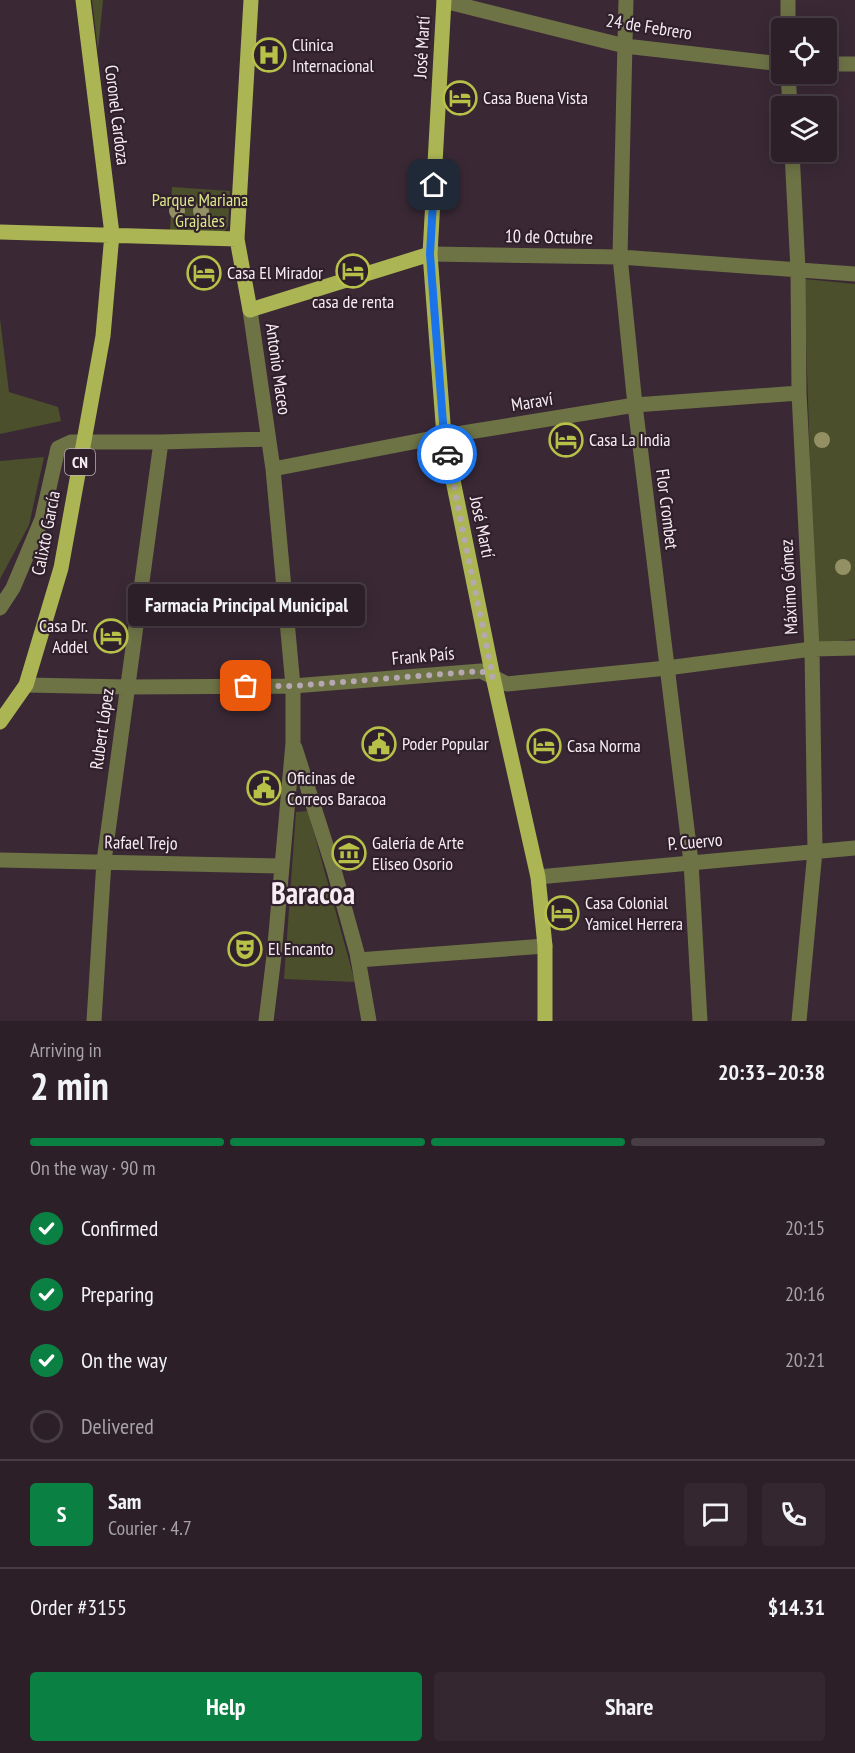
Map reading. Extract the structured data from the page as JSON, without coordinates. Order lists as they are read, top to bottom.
{
  "streets": {
    "main road": [
      "José Martí",
      "Coronel Cardoza",
      "10 de Octubre",
      "Antonio Maceo",
      "CN",
      "Calixto García"
    ],
    "street": [
      "24 de Febrero",
      "Maraví",
      "Flor Crombet",
      "Máximo Gómez",
      "Frank País",
      "Rubert López",
      "P. Cuervo",
      "Rafael Trejo"
    ]
  },
  "crossings": [
    ["24 de Febrero", "José Martí"],
    ["24 de Febrero", "Flor Crombet"],
    ["José Martí", "10 de Octubre"],
    ["José Martí", "Maraví"],
    ["José Martí", "Frank País"],
    ["José Martí", "P. Cuervo"],
    ["Coronel Cardoza", "Calixto García"],
    ["10 de Octubre", "Antonio Maceo"],
    ["10 de Octubre", "Flor Crombet"],
    ["10 de Octubre", "Máximo Gómez"],
    ["Antonio Maceo", "Maraví"],
    ["Antonio Maceo", "Frank País"],
    ["Antonio Maceo", "Rafael Trejo"],
    ["Maraví", "Flor Crombet"],
    ["Maraví", "Máximo Gómez"],
    ["Flor Crombet", "Frank País"],
    ["Flor Crombet", "P. Cuervo"],
    ["Calixto García", "Frank País"],
    ["Máximo Gómez", "Frank País"],
    ["Máximo Gómez", "P. Cuervo"],
    ["Frank País", "Rubert López"],
    ["Rubert López", "Rafael Trejo"]
  ],
  "districts": ["Baracoa"],
  "parks": ["Parque Mariana Grajales"],
  "places": {
    "hospital": ["Clinica Internacional"],
    "hotel": [
      "Casa Buena Vista",
      "casa de renta",
      "Casa El Mirador",
      "Casa La India",
      "Casa Dr. Addel",
      "Casa Norma",
      "Casa Colonial Yamicel Herrera"
    ],
    "other": ["Farmacia Principal Municipal"],
    "public building": ["Poder Popular", "Oficinas de Correos Baracoa"],
    "museum": ["Galería de Arte Eliseo Osorio"],
    "theatre": ["El Encanto"]
  },
  "page": {
    "bubble": "Farmacia Principal Municipal",
    "heading": ["2 min", "Arriving in", "20:33–20:38"],
    "panel": [
      "Sam",
      "Courier · 4.7",
      "Order #3155",
      "$14.31"
    ],
    "bar": "On the way · 90 m",
    "list": [
      ["Confirmed", "20:15"],
      ["Preparing", "20:16"],
      ["On the way", "20:21"],
      "Delivered"
    ],
    "round": "S",
    "buttons": ["Help", "Share"]
  }
}
